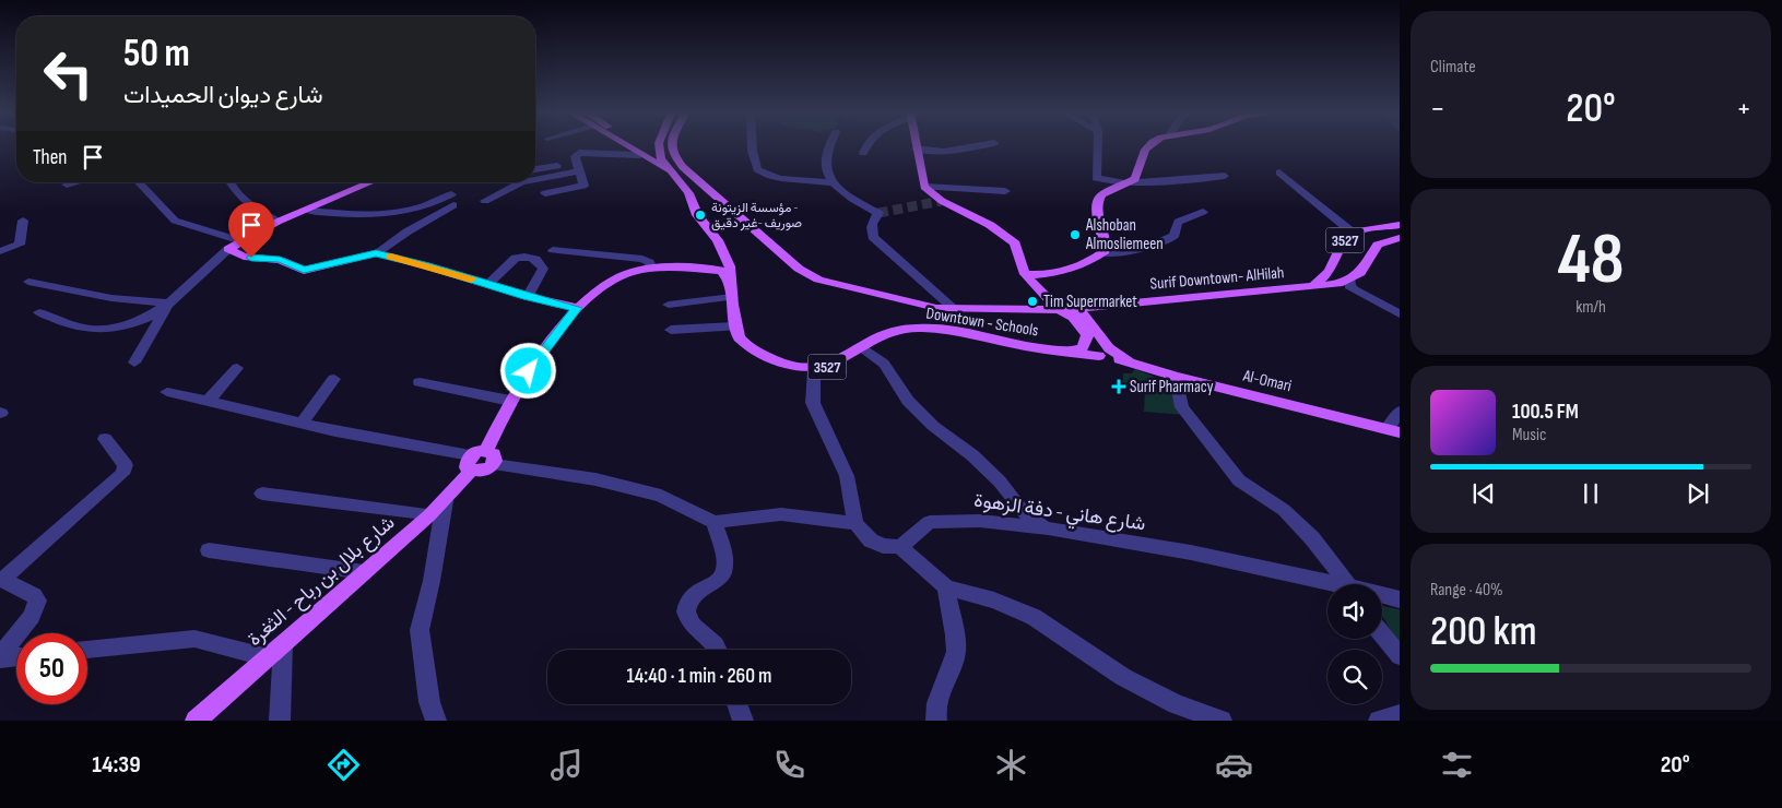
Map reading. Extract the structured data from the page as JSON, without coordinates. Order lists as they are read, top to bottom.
{
  "streets": {
    "main road": [
      "3527",
      "Surif Downtown- AlHilah",
      "Downtown - Schools",
      "Al-Omari",
      "شارع بلال بن رباح - الثغرة"
    ],
    "street": ["شارع هاني - دفة الزهوة"]
  },
  "crossings": [
    ["3527", "Surif Downtown- AlHilah"],
    ["3527", "Downtown - Schools"],
    ["Surif Downtown- AlHilah", "Downtown - Schools"],
    ["Downtown - Schools", "Al-Omari"]
  ],
  "places": {
    "other": ["مؤسسة الزيتونة - صوريف -غير دقيق", "Alshoban Almosliemeen", "Tim Supermarket"],
    "health": ["Surif Pharmacy"]
  },
  "page": {
    "tile": [
      "Climate",
      ["48", "km/h"],
      ["Range · 40%", "200 km"]
    ],
    "turn": ["50 m", "شارع ديوان الحميدات"],
    "heat": ["−", "20°", "+"],
    "then": "Then",
    "song": ["100.5 FM", "Music"],
    "limit": "50",
    "trip": "14:40 · 1 min · 260 m",
    "tabs": ["14:39", "20°"]
  }
}
